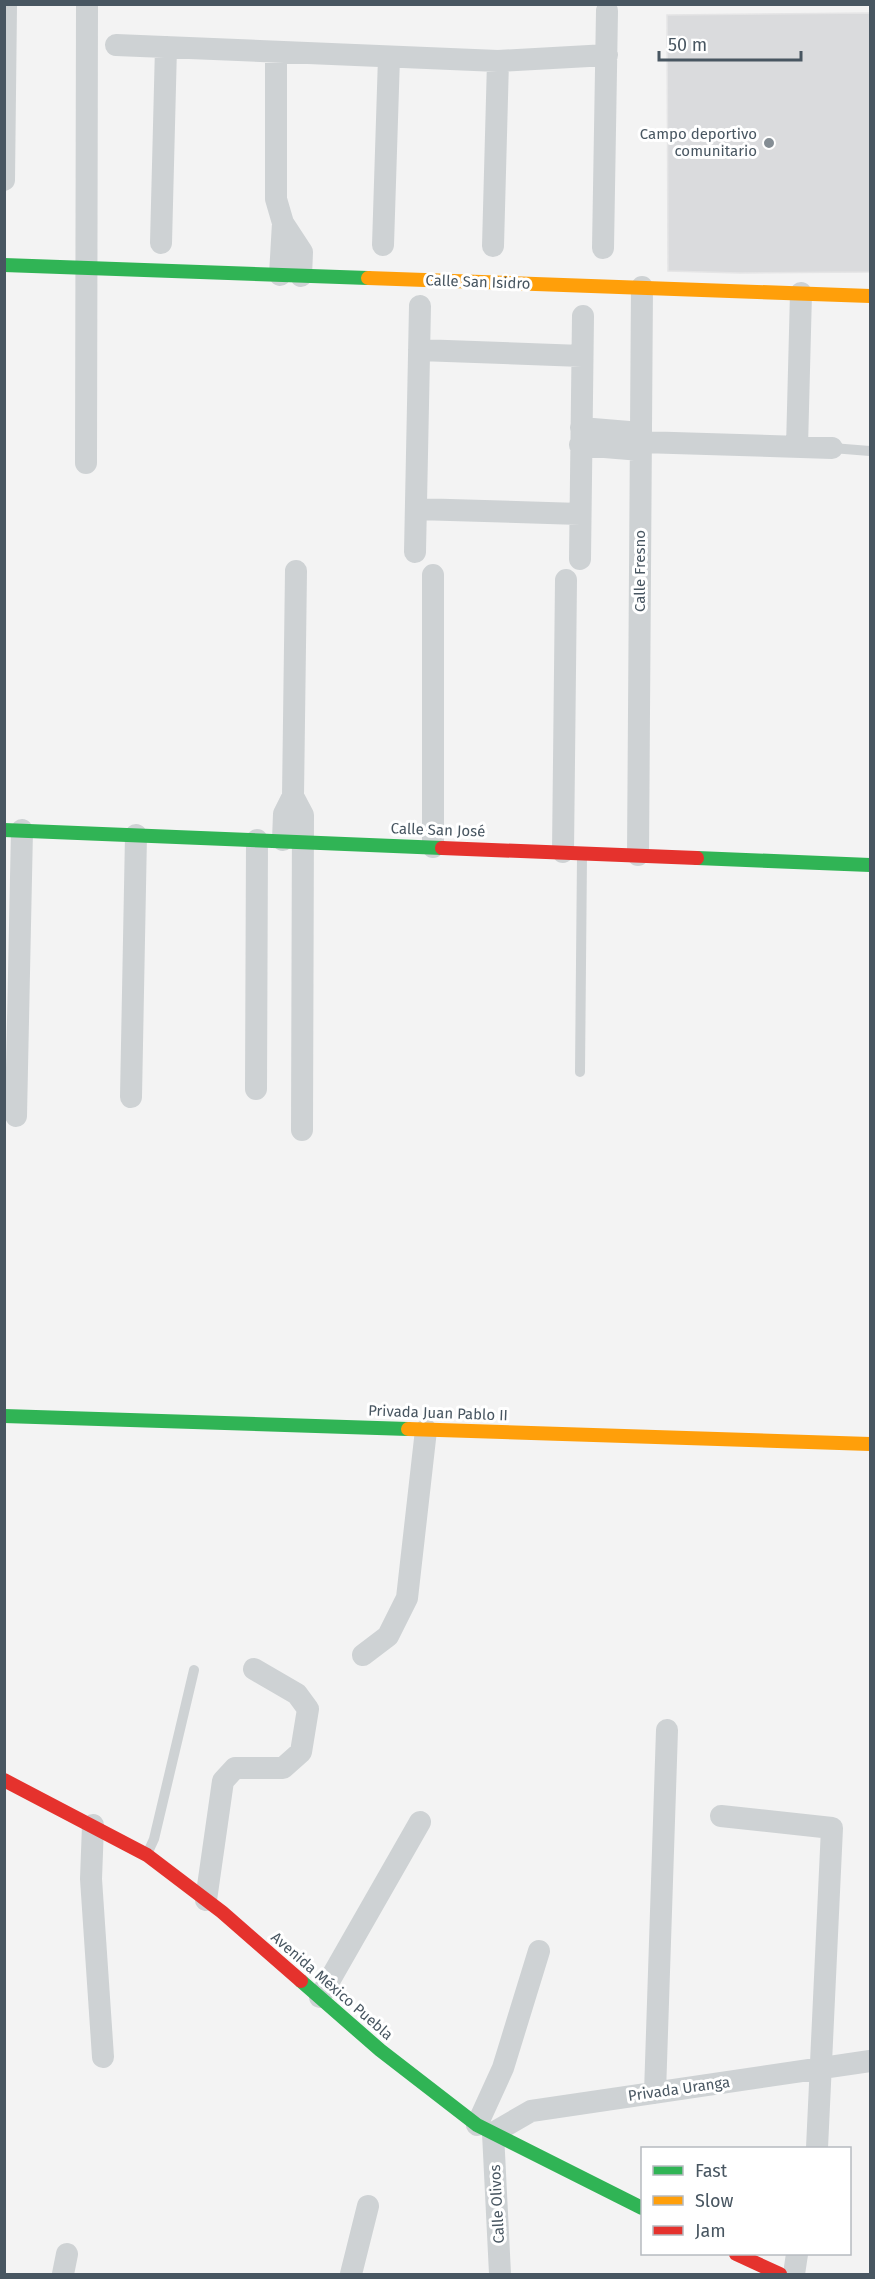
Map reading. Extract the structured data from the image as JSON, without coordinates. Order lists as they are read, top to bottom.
{
  "streets": {
    "street": [
      "Calle San Isidro",
      "Calle Fresno",
      "Calle San José",
      "Privada Juan Pablo II",
      "Avenida México Puebla",
      "Privada Uranga",
      "Calle Olivos"
    ]
  },
  "crossings": [
    ["Calle San Isidro", "Calle Fresno"],
    ["Calle Fresno", "Calle San José"],
    ["Avenida México Puebla", "Privada Uranga"],
    ["Avenida México Puebla", "Calle Olivos"],
    ["Privada Uranga", "Calle Olivos"]
  ],
  "places": ["Campo deportivo comunitario"],
  "legend": ["Fast", "Slow", "Jam"],
  "scale_bar": "50 m"
}
